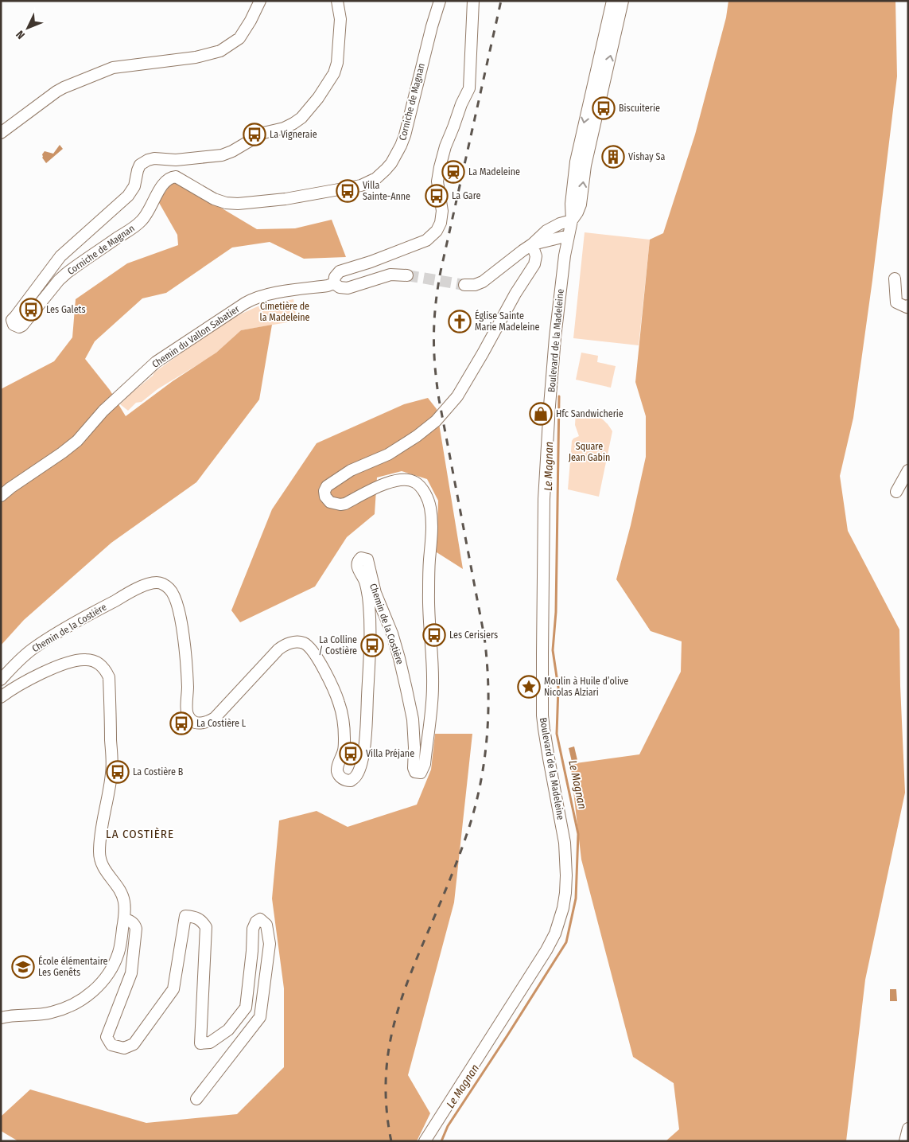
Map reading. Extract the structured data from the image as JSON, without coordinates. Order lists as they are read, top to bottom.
{
  "streets": {
    "street": [
      "Corniche de Magnan",
      "Chemin du Vallon Sabatier",
      "Boulevard de la Madeleine",
      "Chemin de la Costière"
    ]
  },
  "districts": ["LA COSTIÈRE"],
  "water": ["Le Magnan"],
  "parks": ["Cimetière de la Madeleine", "Square Jean Gabin"],
  "places": {
    "bus stop": [
      "Biscuiterie",
      "La Vigneraie",
      "Villa Sainte-Anne",
      "La Gare",
      "Les Galets",
      "Les Cerisiers",
      "La Colline / Costière",
      "La Costière L",
      "Villa Préjane",
      "La Costière B"
    ],
    "building": ["Vishay Sa"],
    "station": ["La Madeleine"],
    "church": ["Église Sainte Marie Madeleine"],
    "shop": ["Hfc Sandwicherie"],
    "place": ["Moulin à Huile d’olive Nicolas Alziari"],
    "school or university": ["École élémentaire Les Genêts"]
  },
  "north": "bottom left"
}
